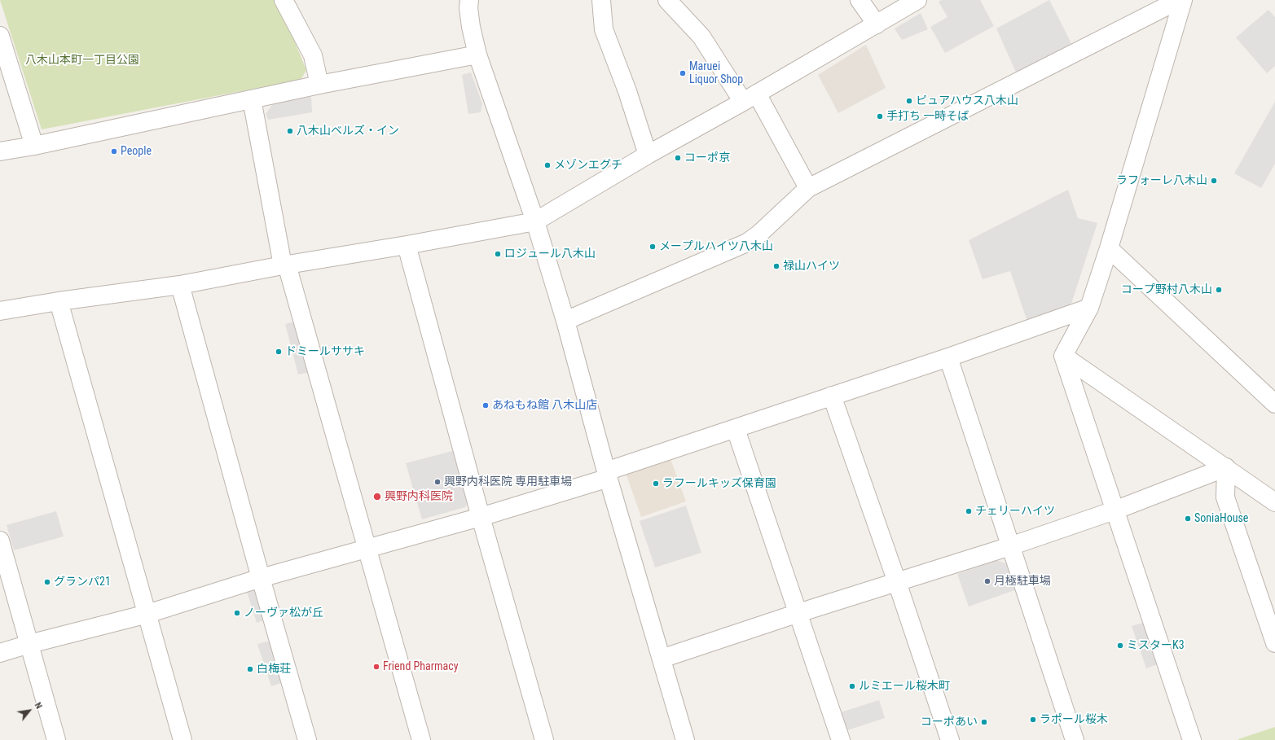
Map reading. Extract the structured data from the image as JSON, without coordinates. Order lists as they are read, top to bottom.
{
  "parks": ["八木山本町一丁目公園"],
  "places": [
    "Maruei Liquor Shop",
    "ピュアハウス八木山",
    "手打ち 一時そば",
    "八木山ベルズ・イン",
    "People",
    "コーポ京",
    "メゾンエグチ",
    "ラフォーレ八木山",
    "メープルハイツ八木山",
    "ロジュール八木山",
    "禄山ハイツ",
    "コープ野村八木山",
    "ドミールササキ",
    "あねもね館 八木山店",
    "興野内科医院 専用駐車場",
    "ラフールキッズ保育園",
    "興野内科医院",
    "チェリーハイツ",
    "SoniaHouse",
    "月極駐車場",
    "グランパ21",
    "ノーヴァ松が丘",
    "ミスターK3",
    "Friend Pharmacy",
    "白梅荘",
    "ルミエール桜木町",
    "ラポール桜木",
    "コーポあい"
  ],
  "north": "top right"
}
